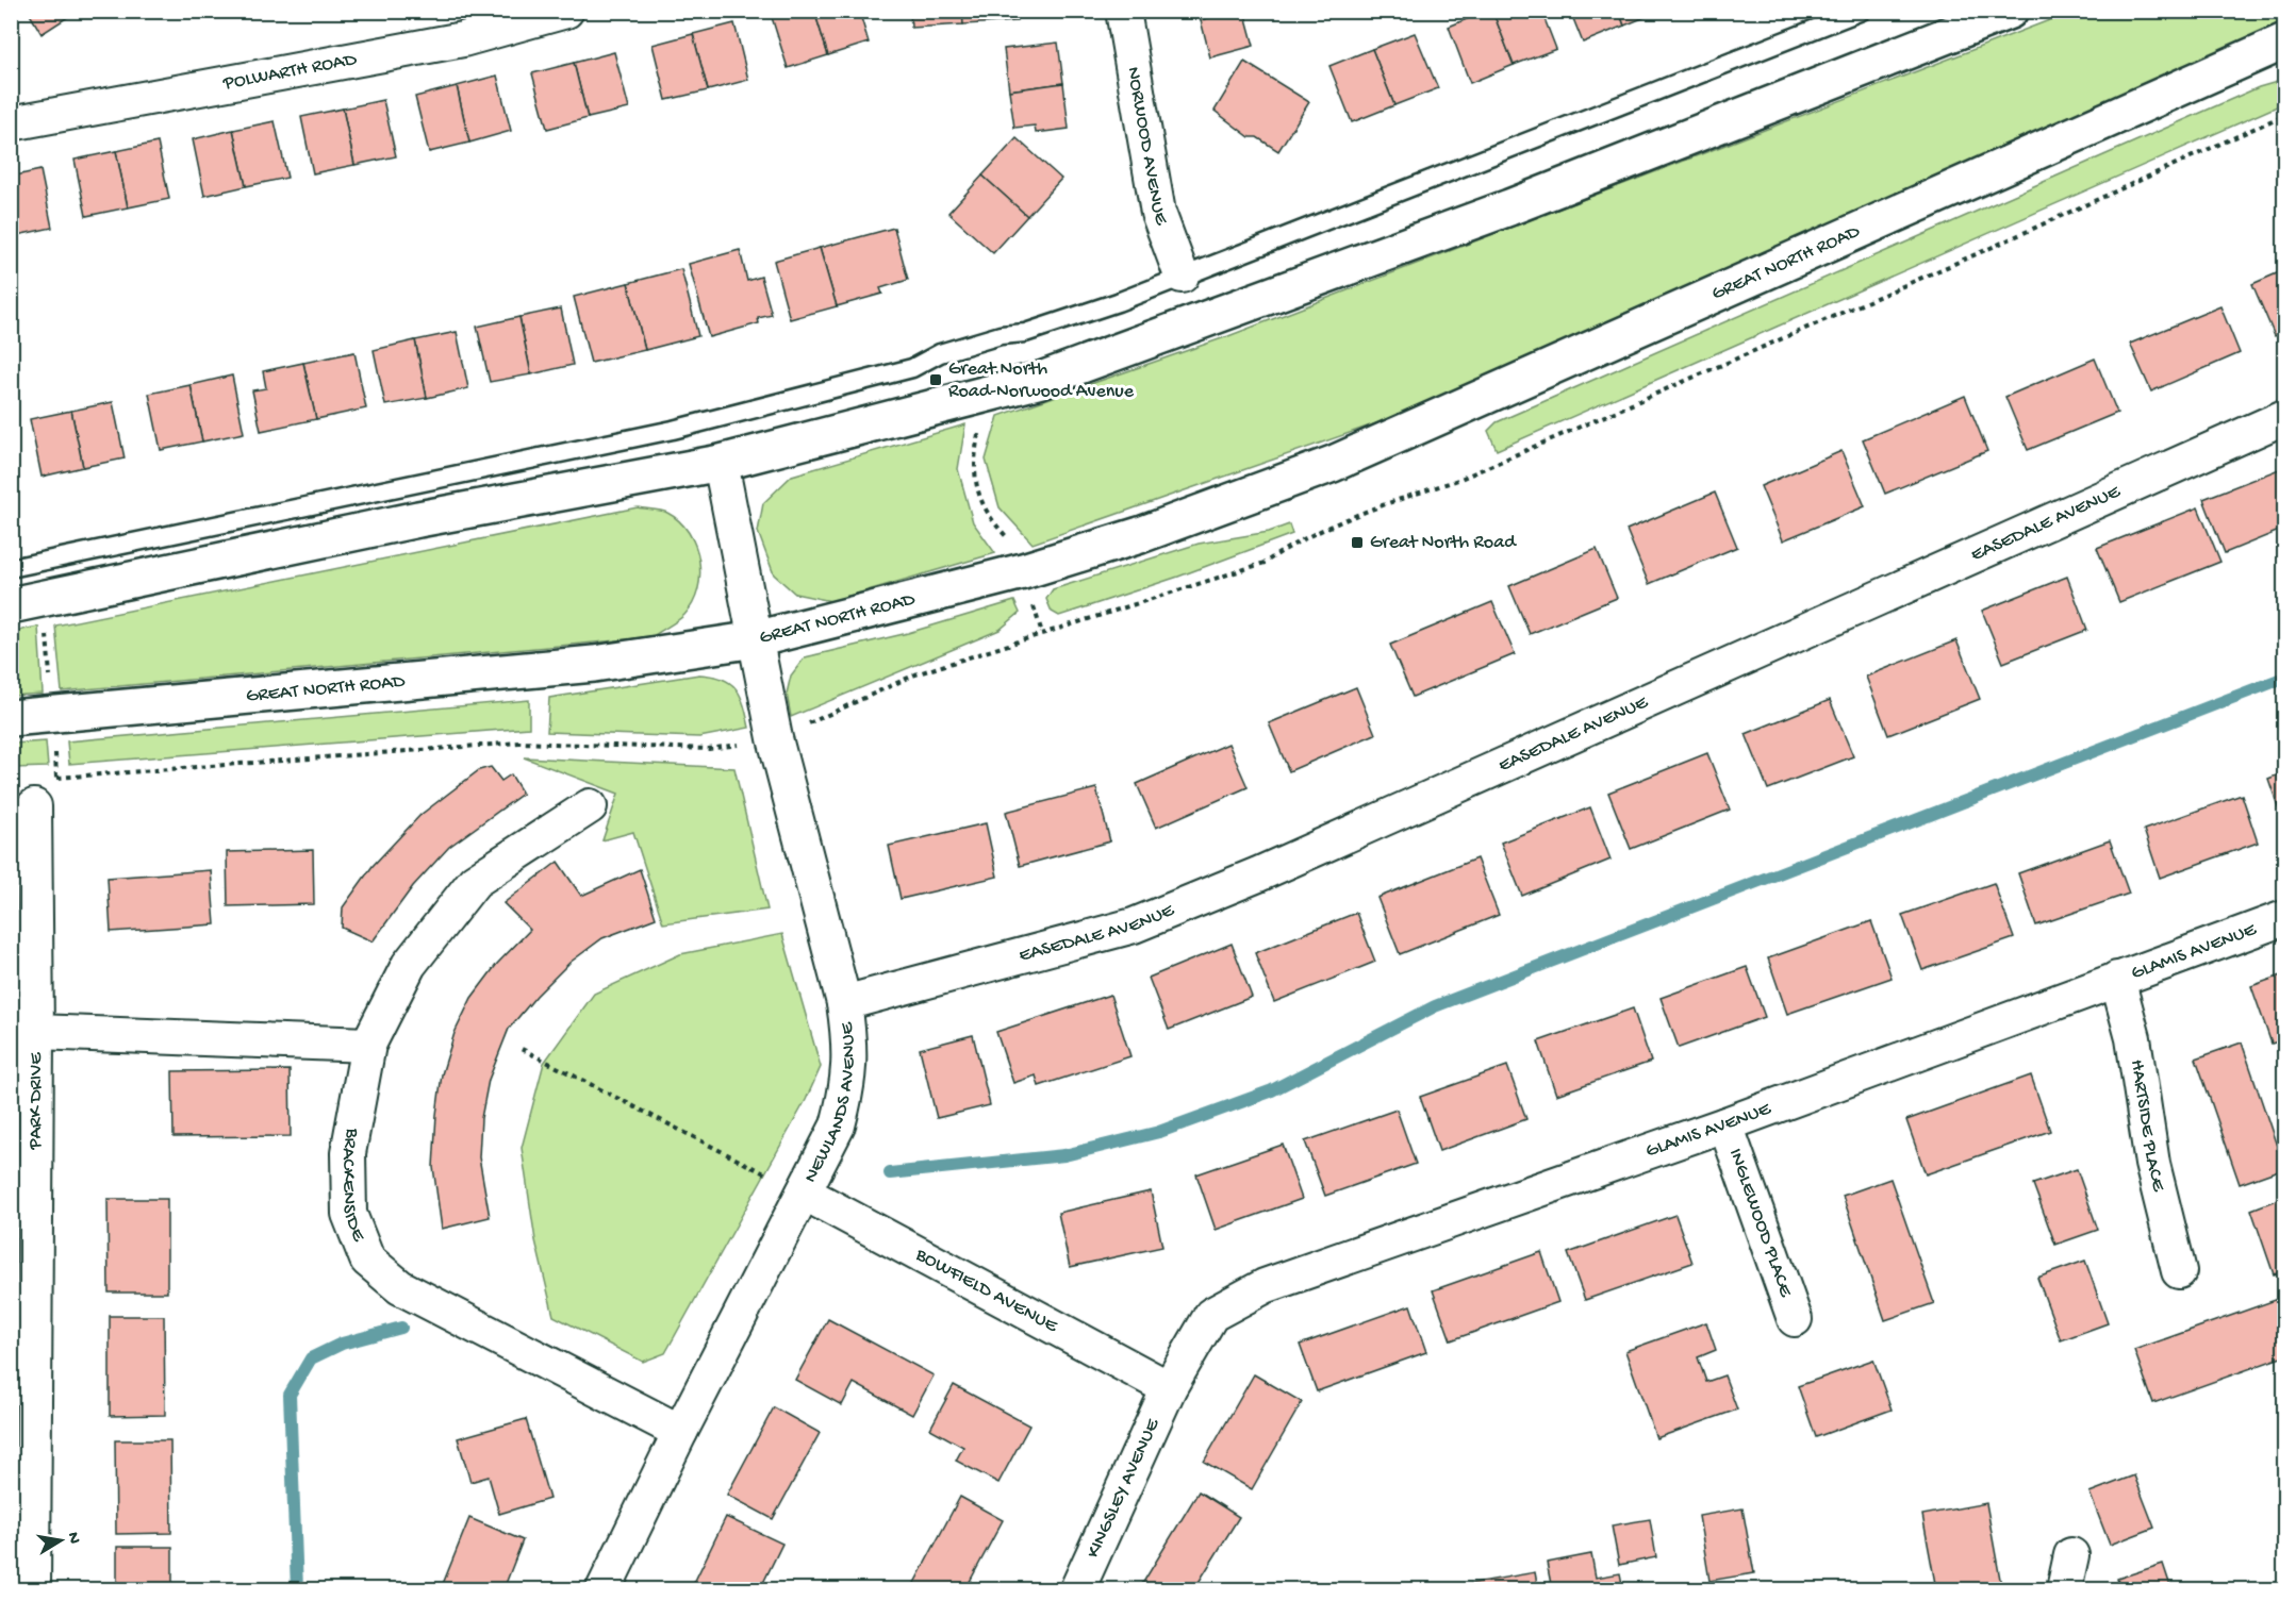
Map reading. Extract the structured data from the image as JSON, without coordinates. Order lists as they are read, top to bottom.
{
  "streets": {
    "main road": ["GREAT NORTH ROAD"],
    "street": [
      "POLWARTH ROAD",
      "NORWOOD AVENUE",
      "EASEDALE AVENUE",
      "GLAMIS AVENUE",
      "PARK DRIVE",
      "NEWLANDS AVENUE",
      "HARTSIDE PLACE",
      "BRACKENSIDE",
      "INGLEWOOD PLACE",
      "BOWFIELD AVENUE",
      "KINGSLEY AVENUE"
    ]
  },
  "crossings": [
    ["GREAT NORTH ROAD", "NEWLANDS AVENUE"],
    ["EASEDALE AVENUE", "NEWLANDS AVENUE"],
    ["GLAMIS AVENUE", "HARTSIDE PLACE"],
    ["GLAMIS AVENUE", "INGLEWOOD PLACE"],
    ["GLAMIS AVENUE", "BOWFIELD AVENUE"],
    ["GLAMIS AVENUE", "KINGSLEY AVENUE"],
    ["PARK DRIVE", "BRACKENSIDE"],
    ["NEWLANDS AVENUE", "BRACKENSIDE"],
    ["NEWLANDS AVENUE", "BOWFIELD AVENUE"],
    ["BOWFIELD AVENUE", "KINGSLEY AVENUE"]
  ],
  "places": {
    "transit": ["Great North Road-Norwood Avenue", "Great North Road"]
  },
  "north": "right"
}
